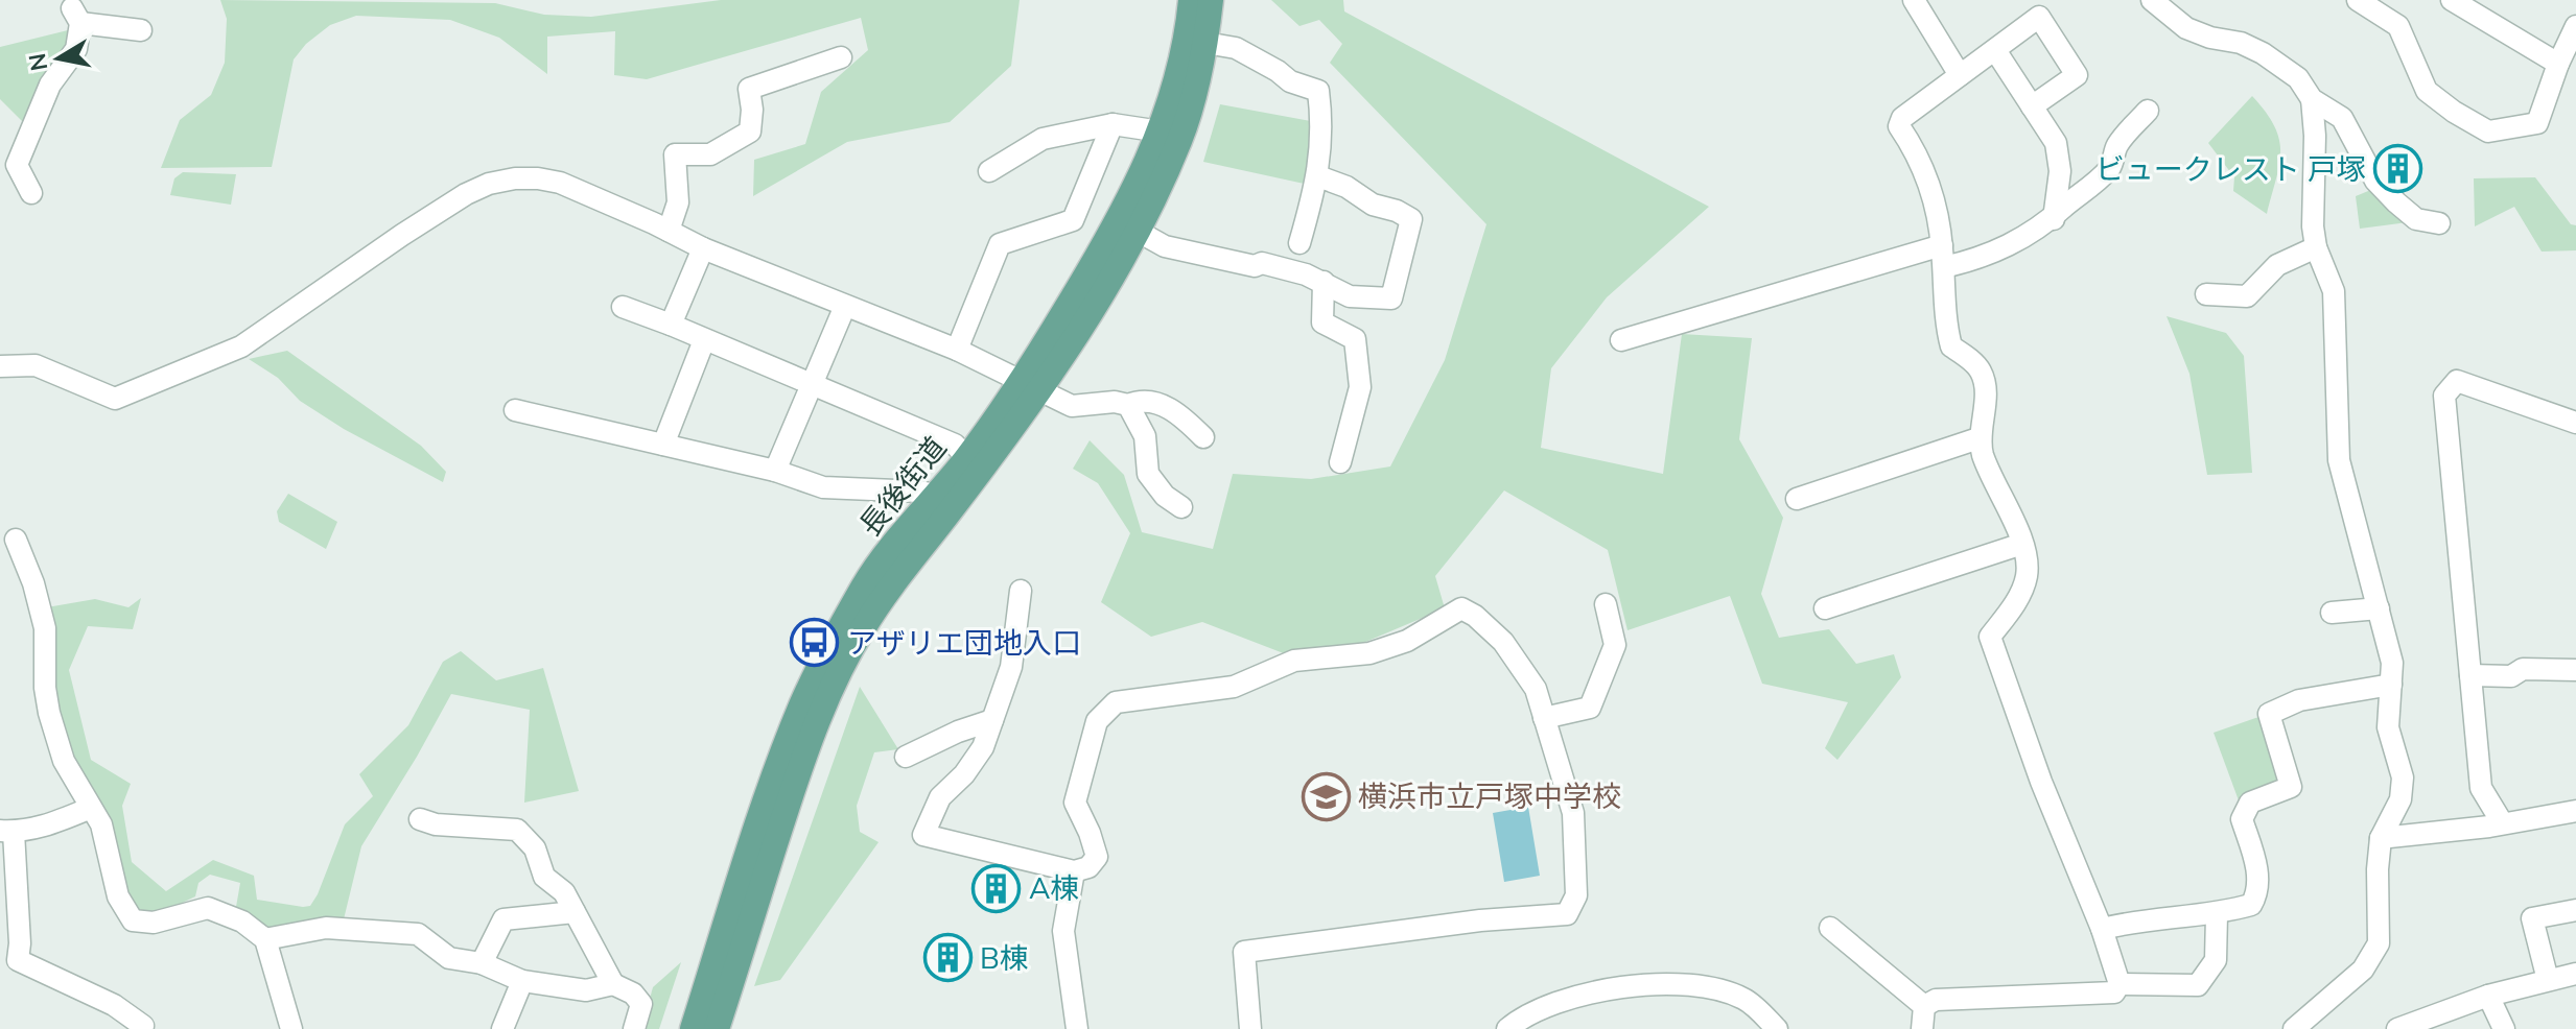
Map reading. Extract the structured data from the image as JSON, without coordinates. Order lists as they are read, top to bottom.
{
  "streets": {
    "main road": ["長後街道"]
  },
  "places": {
    "building": ["ビュークレスト 戸塚", "A棟", "B棟"],
    "bus stop": ["アザリエ団地入口"],
    "school or university": ["横浜市立戸塚中学校"]
  },
  "north": "left"
}
